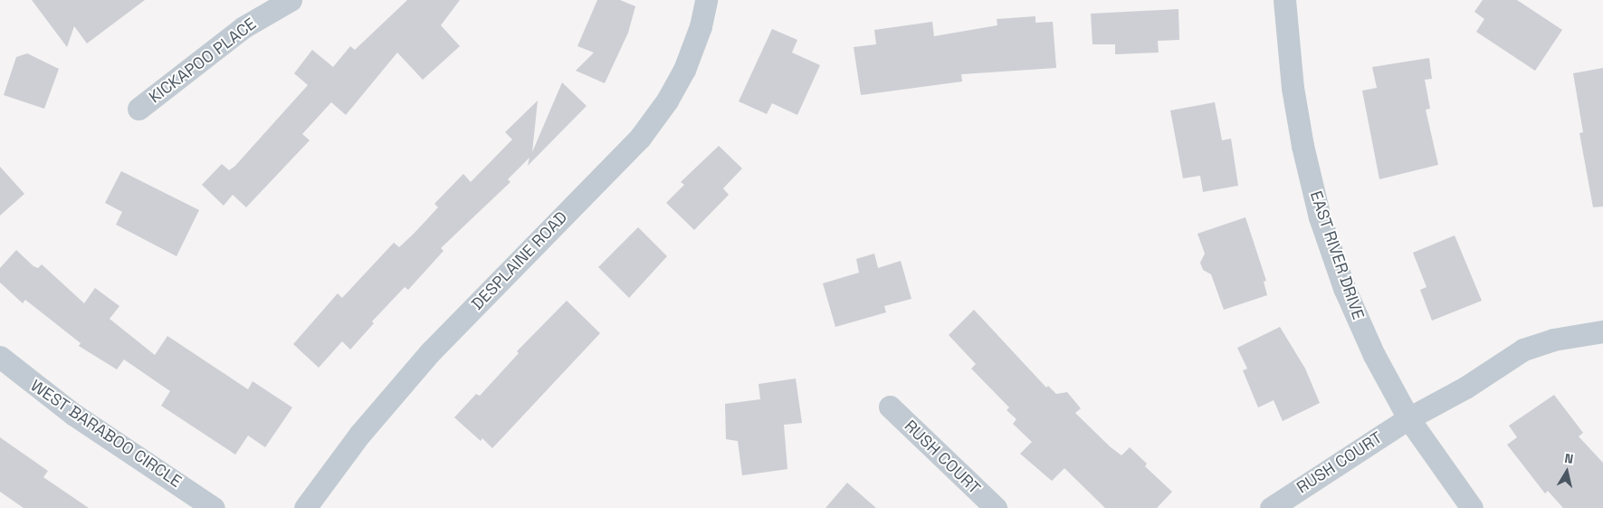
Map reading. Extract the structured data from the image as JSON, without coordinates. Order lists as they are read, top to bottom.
{
  "streets": {
    "street": [
      "KICKAPOO PLACE",
      "EAST RIVER DRIVE",
      "DESPLAINE ROAD",
      "WEST BARABOO CIRCLE",
      "RUSH COURT"
    ]
  },
  "crossings": [
    ["EAST RIVER DRIVE", "RUSH COURT"]
  ],
  "north": "top"
}
